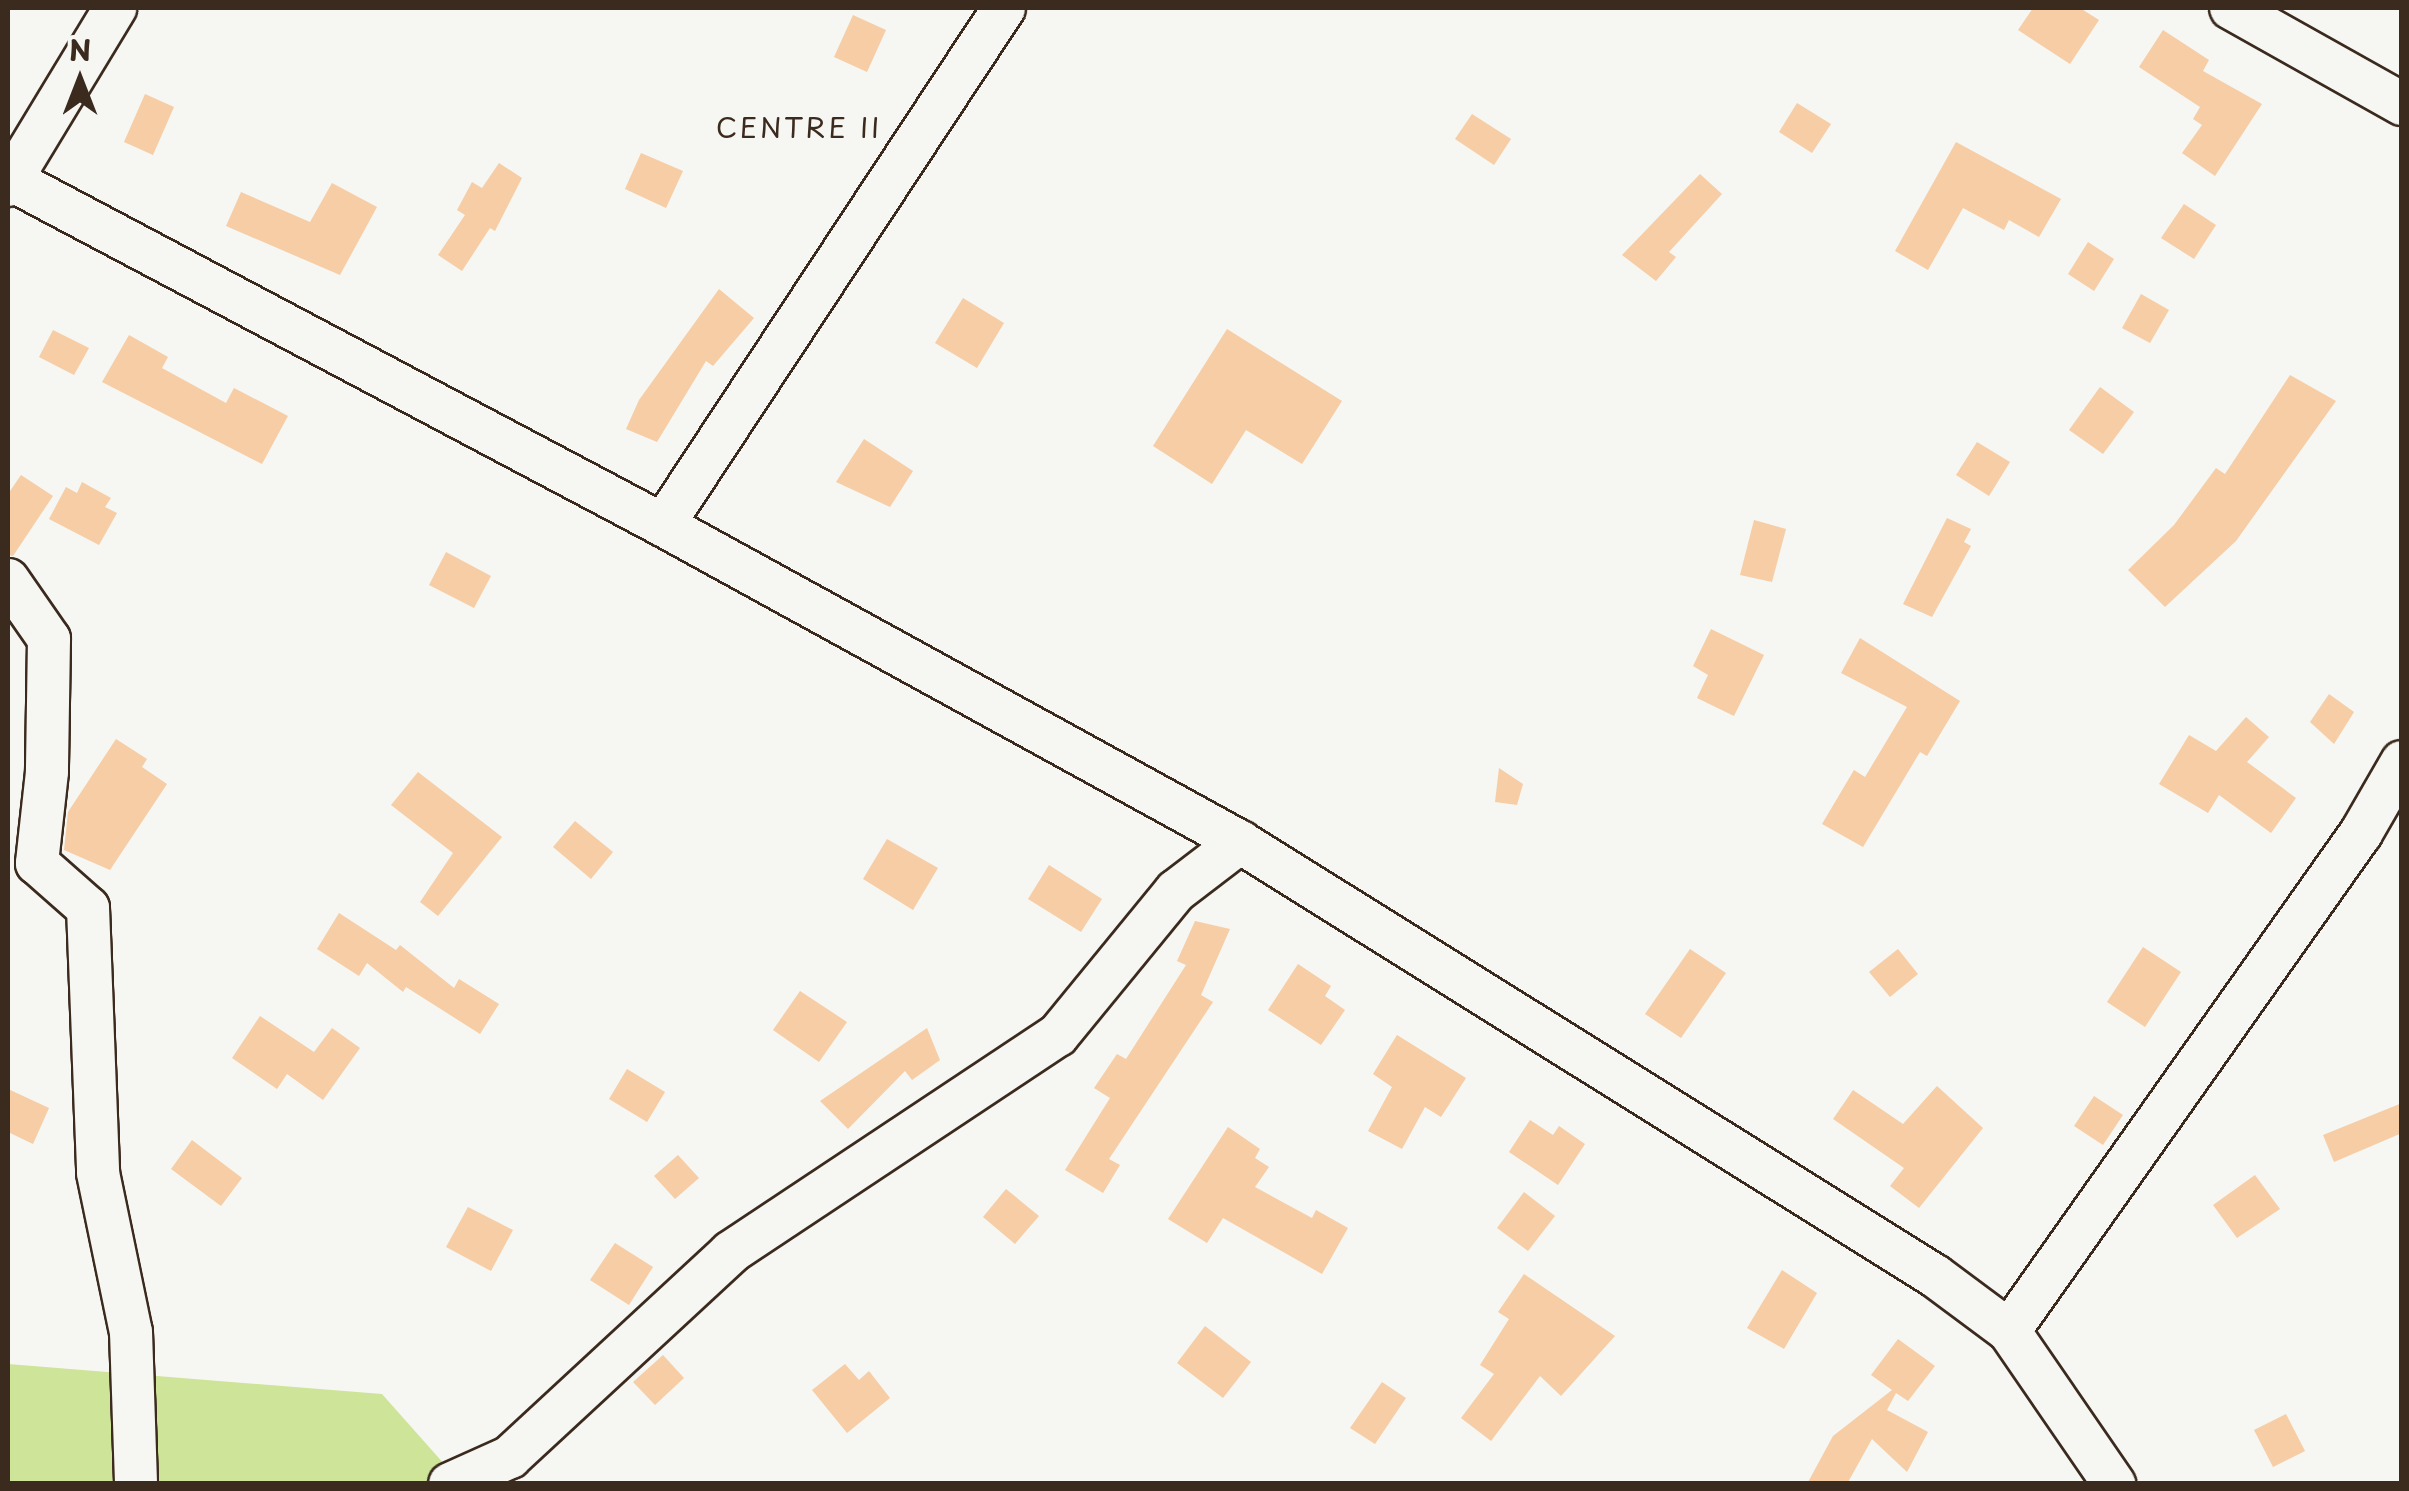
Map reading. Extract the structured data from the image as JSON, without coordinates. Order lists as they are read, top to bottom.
{
  "districts": ["CENTRE II"],
  "north": "top"
}
